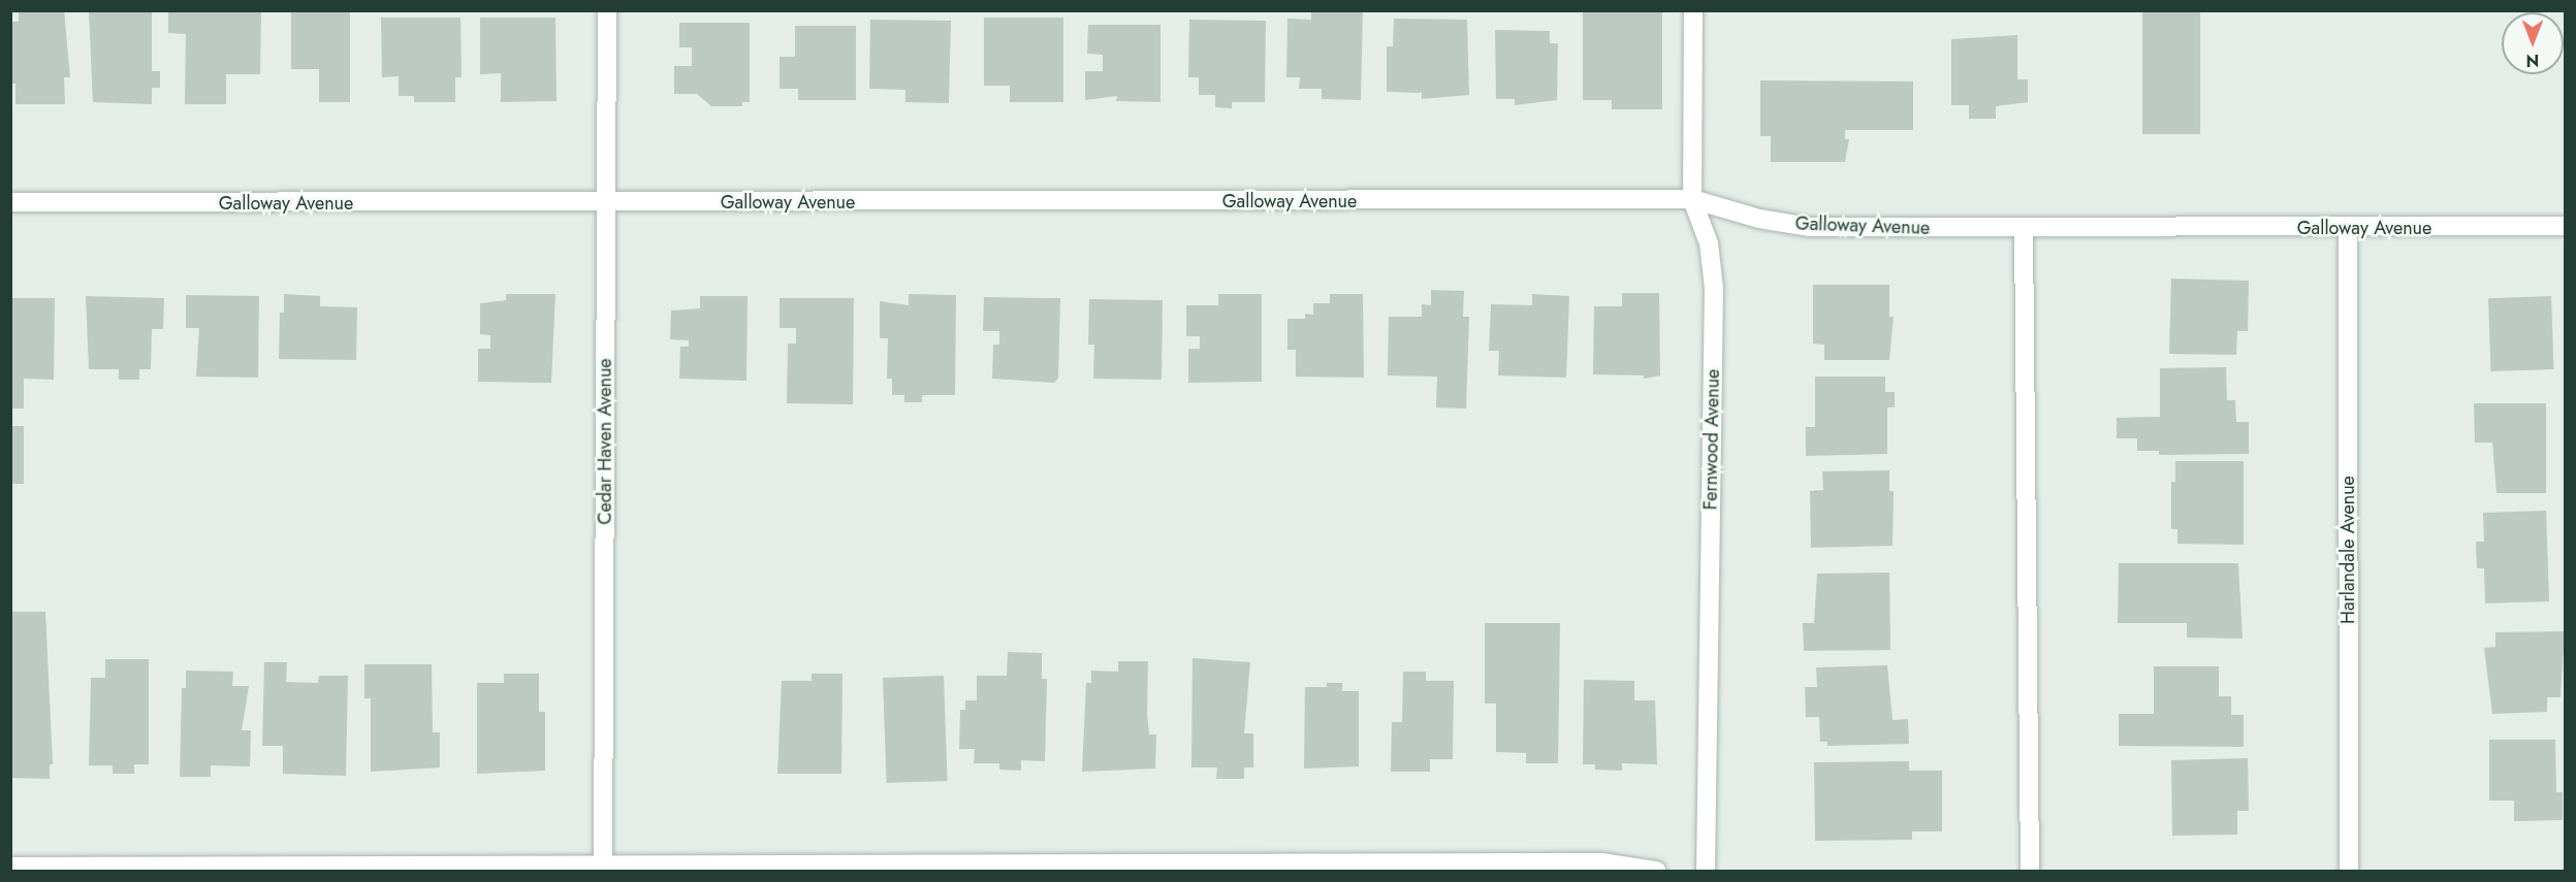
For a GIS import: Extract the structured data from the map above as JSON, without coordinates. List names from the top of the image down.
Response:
{
  "streets": {
    "street": [
      "Galloway Avenue",
      "Fernwood Avenue",
      "Cedar Haven Avenue",
      "Harlandale Avenue"
    ]
  },
  "crossings": [
    ["Galloway Avenue", "Fernwood Avenue"],
    ["Galloway Avenue", "Cedar Haven Avenue"],
    ["Galloway Avenue", "Harlandale Avenue"]
  ],
  "north": "bottom"
}
